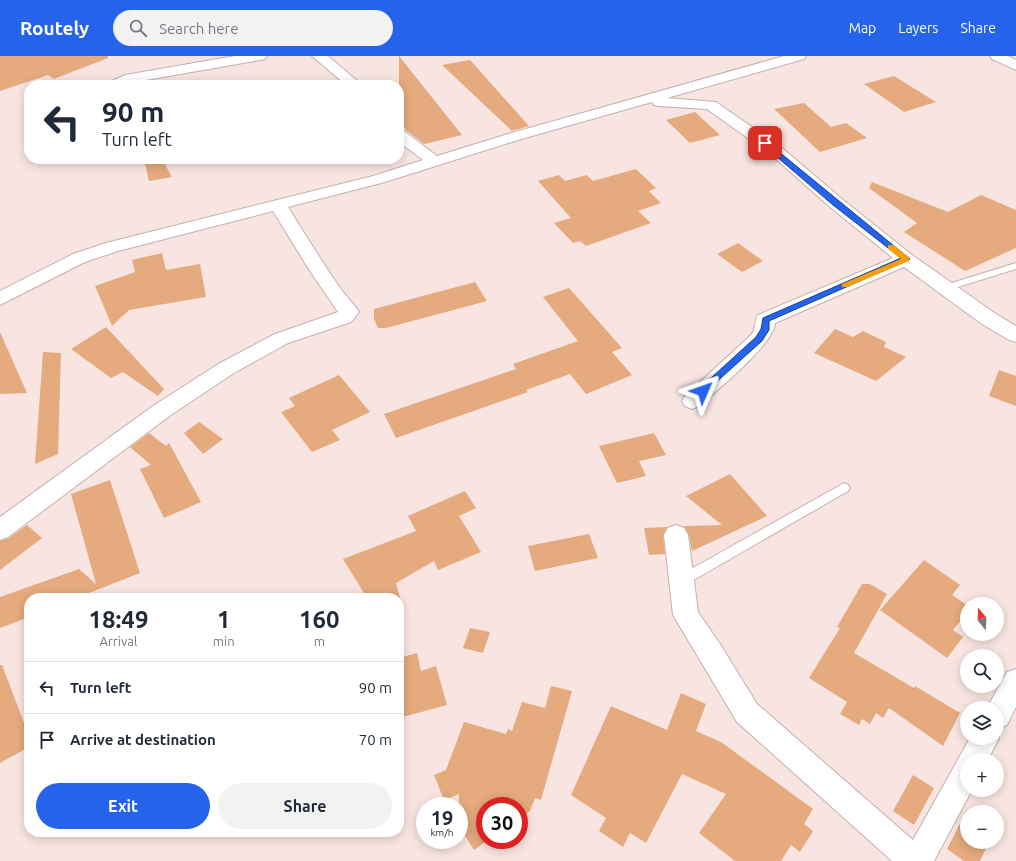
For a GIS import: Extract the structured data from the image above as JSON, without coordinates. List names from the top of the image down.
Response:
{
  "north": "top",
  "page": {
    "header": "Routely",
    "search": "Search here",
    "nav": ["Map", "Layers", "Share"],
    "turn": ["90 m", "Turn left"],
    "eta": [
      "18:49",
      "Arrival",
      "1",
      "min",
      "160",
      "m"
    ],
    "map_buttons": ["+", "−"],
    "list": [
      {
        "name": "Turn left",
        "value": "90 m"
      },
      {
        "name": "Arrive at destination",
        "value": "70 m"
      }
    ],
    "buttons": ["Exit", "Share"],
    "speed": "19 km/h",
    "limit": "30"
  }
}
